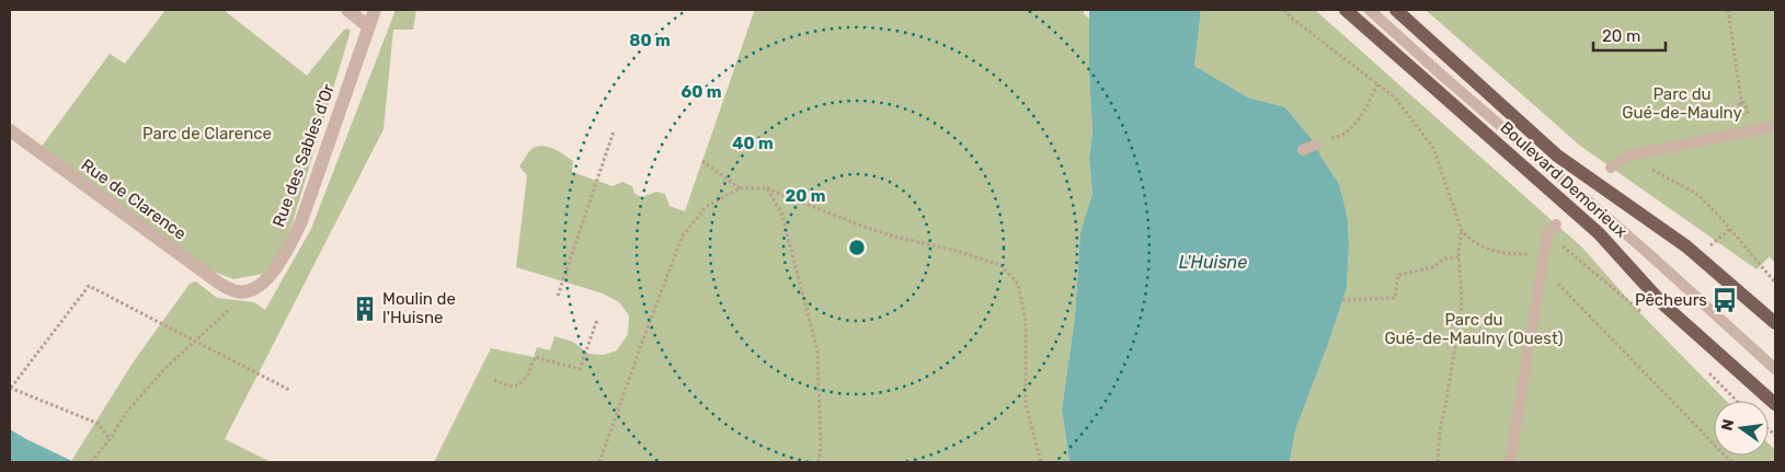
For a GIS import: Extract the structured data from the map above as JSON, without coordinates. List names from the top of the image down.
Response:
{
  "streets": {
    "main road": ["Boulevard Demorieux"],
    "street": ["Rue des Sables d'Or", "Rue de Clarence"]
  },
  "crossings": [
    ["Rue des Sables d'Or", "Rue de Clarence"]
  ],
  "water": ["L'Huisne"],
  "parks": ["Parc du Gué-de-Maulny", "Parc de Clarence", "Parc du Gué-de-Maulny (Ouest)"],
  "places": {
    "bus stop": ["Pêcheurs"],
    "building": ["Moulin de l'Huisne"]
  },
  "scale_bar": "20 m",
  "north": "left",
  "rings": [
    "80 m",
    "60 m",
    "40 m",
    "20 m"
  ]
}
